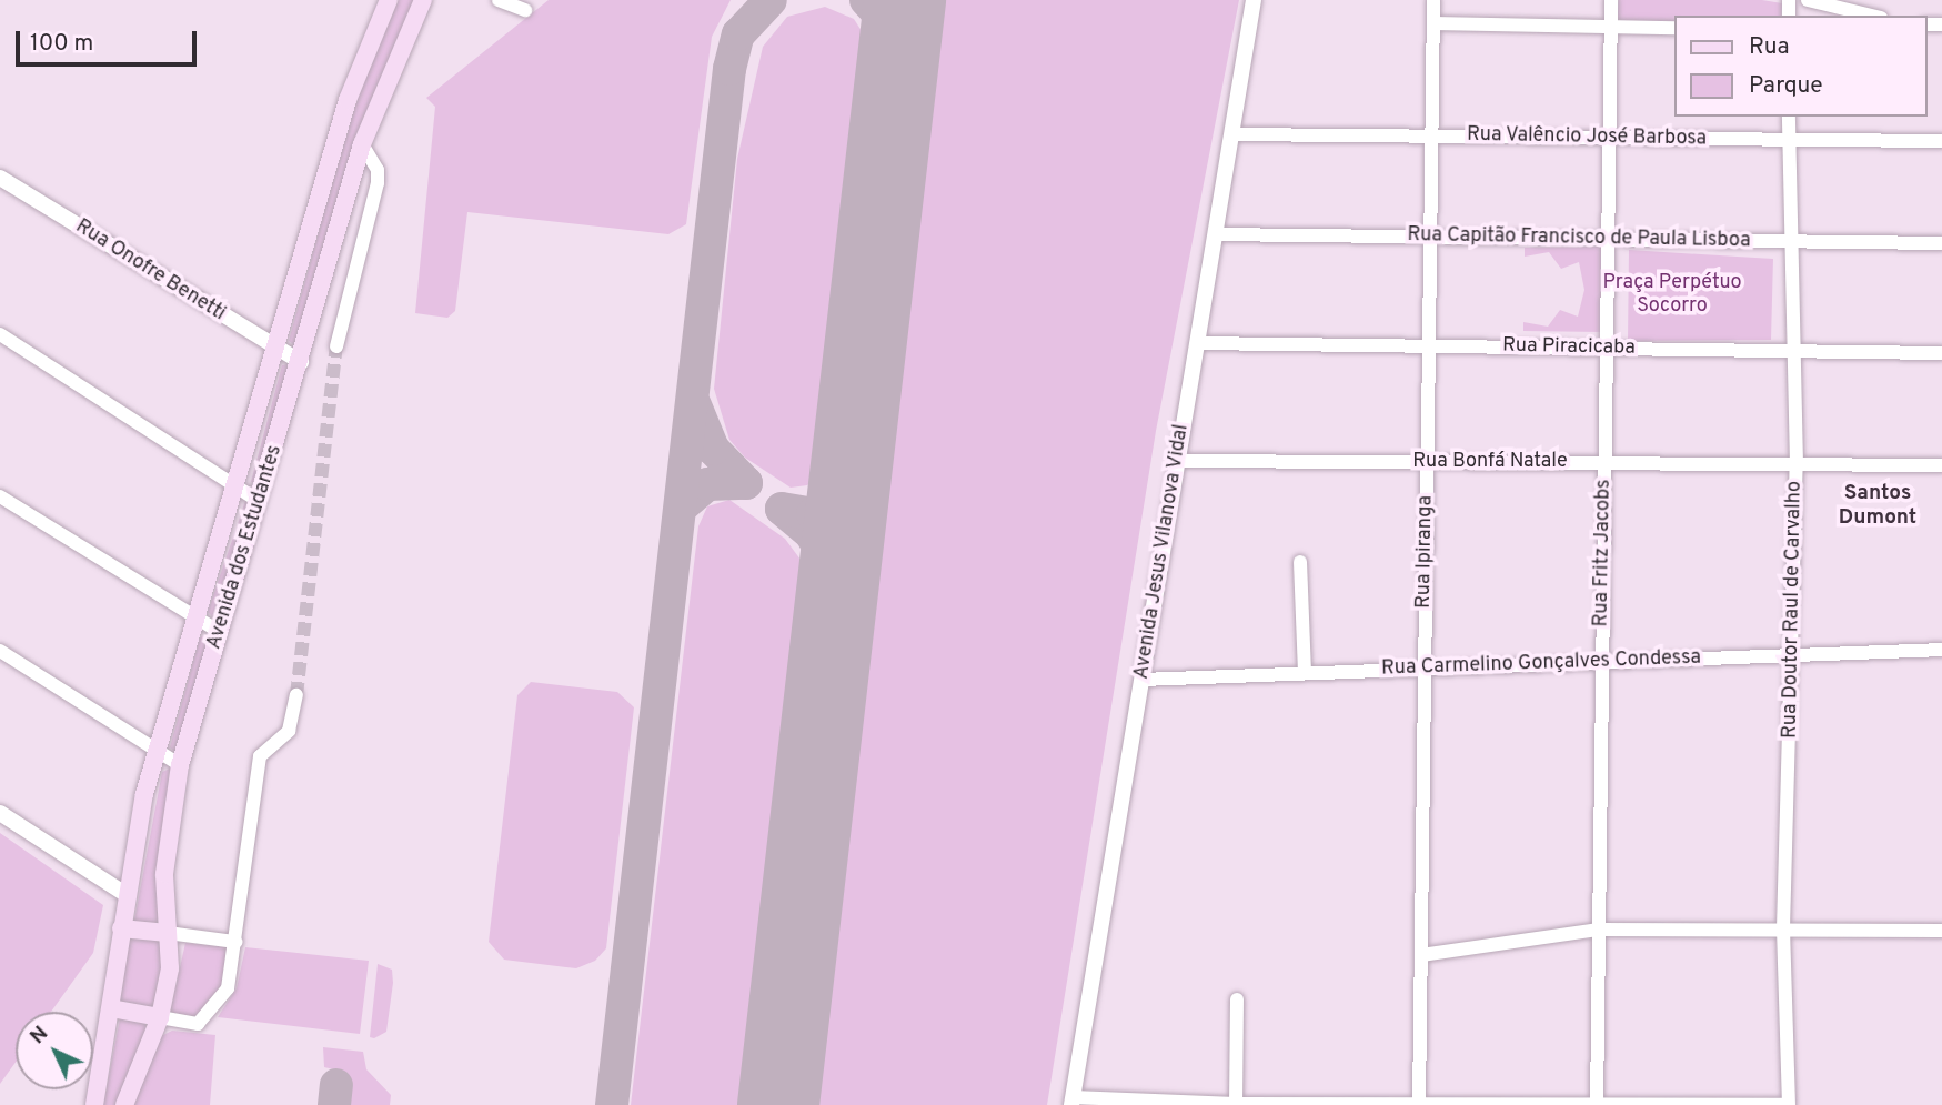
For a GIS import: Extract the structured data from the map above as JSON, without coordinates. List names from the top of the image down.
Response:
{
  "streets": {
    "main road": ["Avenida dos Estudantes"],
    "street": [
      "Rua Valêncio José Barbosa",
      "Rua Capitão Francisco de Paula Lisboa",
      "Rua Onofre Benetti",
      "Rua Piracicaba",
      "Rua Bonfá Natale",
      "Avenida Jesus Vilanova Vidal",
      "Rua Ipiranga",
      "Rua Fritz Jacobs",
      "Rua Doutor Raul de Carvalho",
      "Rua Carmelino Gonçalves Condessa"
    ]
  },
  "crossings": [
    ["Rua Valêncio José Barbosa", "Avenida Jesus Vilanova Vidal"],
    ["Rua Valêncio José Barbosa", "Rua Ipiranga"],
    ["Rua Valêncio José Barbosa", "Rua Fritz Jacobs"],
    ["Rua Valêncio José Barbosa", "Rua Doutor Raul de Carvalho"],
    ["Rua Capitão Francisco de Paula Lisboa", "Avenida Jesus Vilanova Vidal"],
    ["Rua Capitão Francisco de Paula Lisboa", "Rua Ipiranga"],
    ["Rua Capitão Francisco de Paula Lisboa", "Rua Fritz Jacobs"],
    ["Rua Capitão Francisco de Paula Lisboa", "Rua Doutor Raul de Carvalho"],
    ["Rua Onofre Benetti", "Avenida dos Estudantes"],
    ["Rua Piracicaba", "Avenida Jesus Vilanova Vidal"],
    ["Rua Piracicaba", "Rua Ipiranga"],
    ["Rua Piracicaba", "Rua Fritz Jacobs"],
    ["Rua Piracicaba", "Rua Doutor Raul de Carvalho"],
    ["Rua Bonfá Natale", "Avenida Jesus Vilanova Vidal"],
    ["Rua Bonfá Natale", "Rua Ipiranga"],
    ["Rua Bonfá Natale", "Rua Fritz Jacobs"],
    ["Rua Bonfá Natale", "Rua Doutor Raul de Carvalho"],
    ["Avenida Jesus Vilanova Vidal", "Rua Carmelino Gonçalves Condessa"],
    ["Rua Ipiranga", "Rua Carmelino Gonçalves Condessa"],
    ["Rua Fritz Jacobs", "Rua Carmelino Gonçalves Condessa"],
    ["Rua Doutor Raul de Carvalho", "Rua Carmelino Gonçalves Condessa"]
  ],
  "districts": ["Santos Dumont"],
  "parks": ["Praça Perpétuo Socorro"],
  "legend": ["Rua", "Parque"],
  "scale_bar": "100 m",
  "north": "top left"
}
